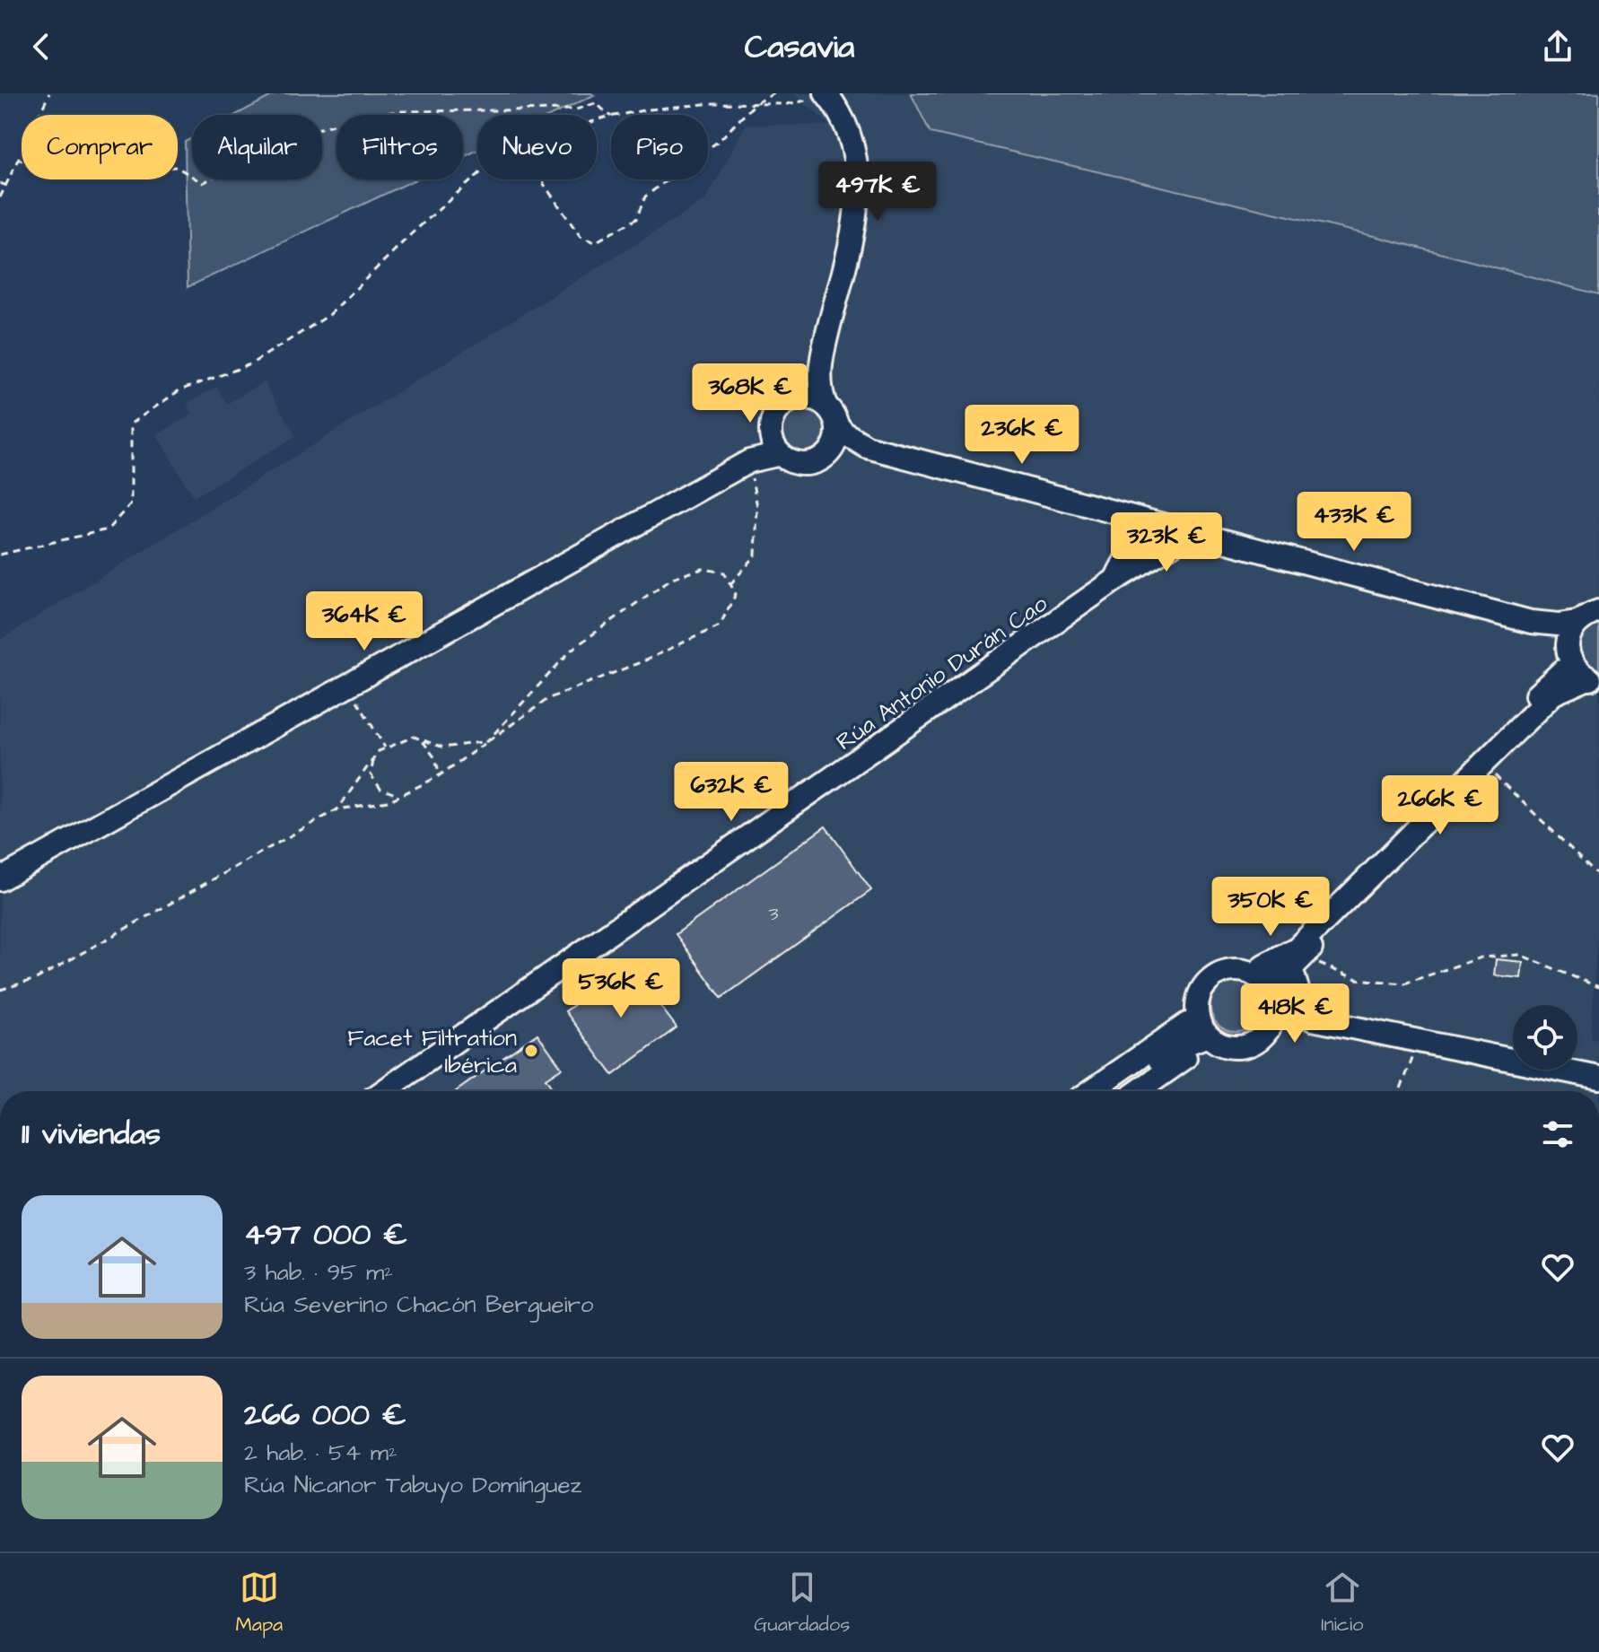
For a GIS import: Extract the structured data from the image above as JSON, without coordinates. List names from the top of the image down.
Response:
{
  "streets": {
    "street": ["Rúa Antonio Durán Cao"]
  },
  "places": ["Facet Filtration Ibérica"],
  "house_numbers": ["3"],
  "page": {
    "header": "Casavia",
    "chip": [
      "Comprar",
      "Alquilar",
      "Filtros",
      "Nuevo",
      "Piso"
    ],
    "price": [
      "497K €",
      "368K €",
      "236K €",
      "433K €",
      "323K €",
      "364K €",
      "632K €",
      "266K €",
      "350K €",
      "536K €",
      "418K €"
    ],
    "heading": "11 viviendas",
    "list": [
      {
        "name": "497 000 €",
        "note": "3 hab. · 95 m² · Rúa Severino Chacón Bergueiro"
      },
      {
        "name": "266 000 €",
        "note": "2 hab. · 54 m² · Rúa Nicanor Tabuyo Domínguez"
      }
    ],
    "tabs": ["Mapa", "Guardados", "Inicio"]
  }
}
